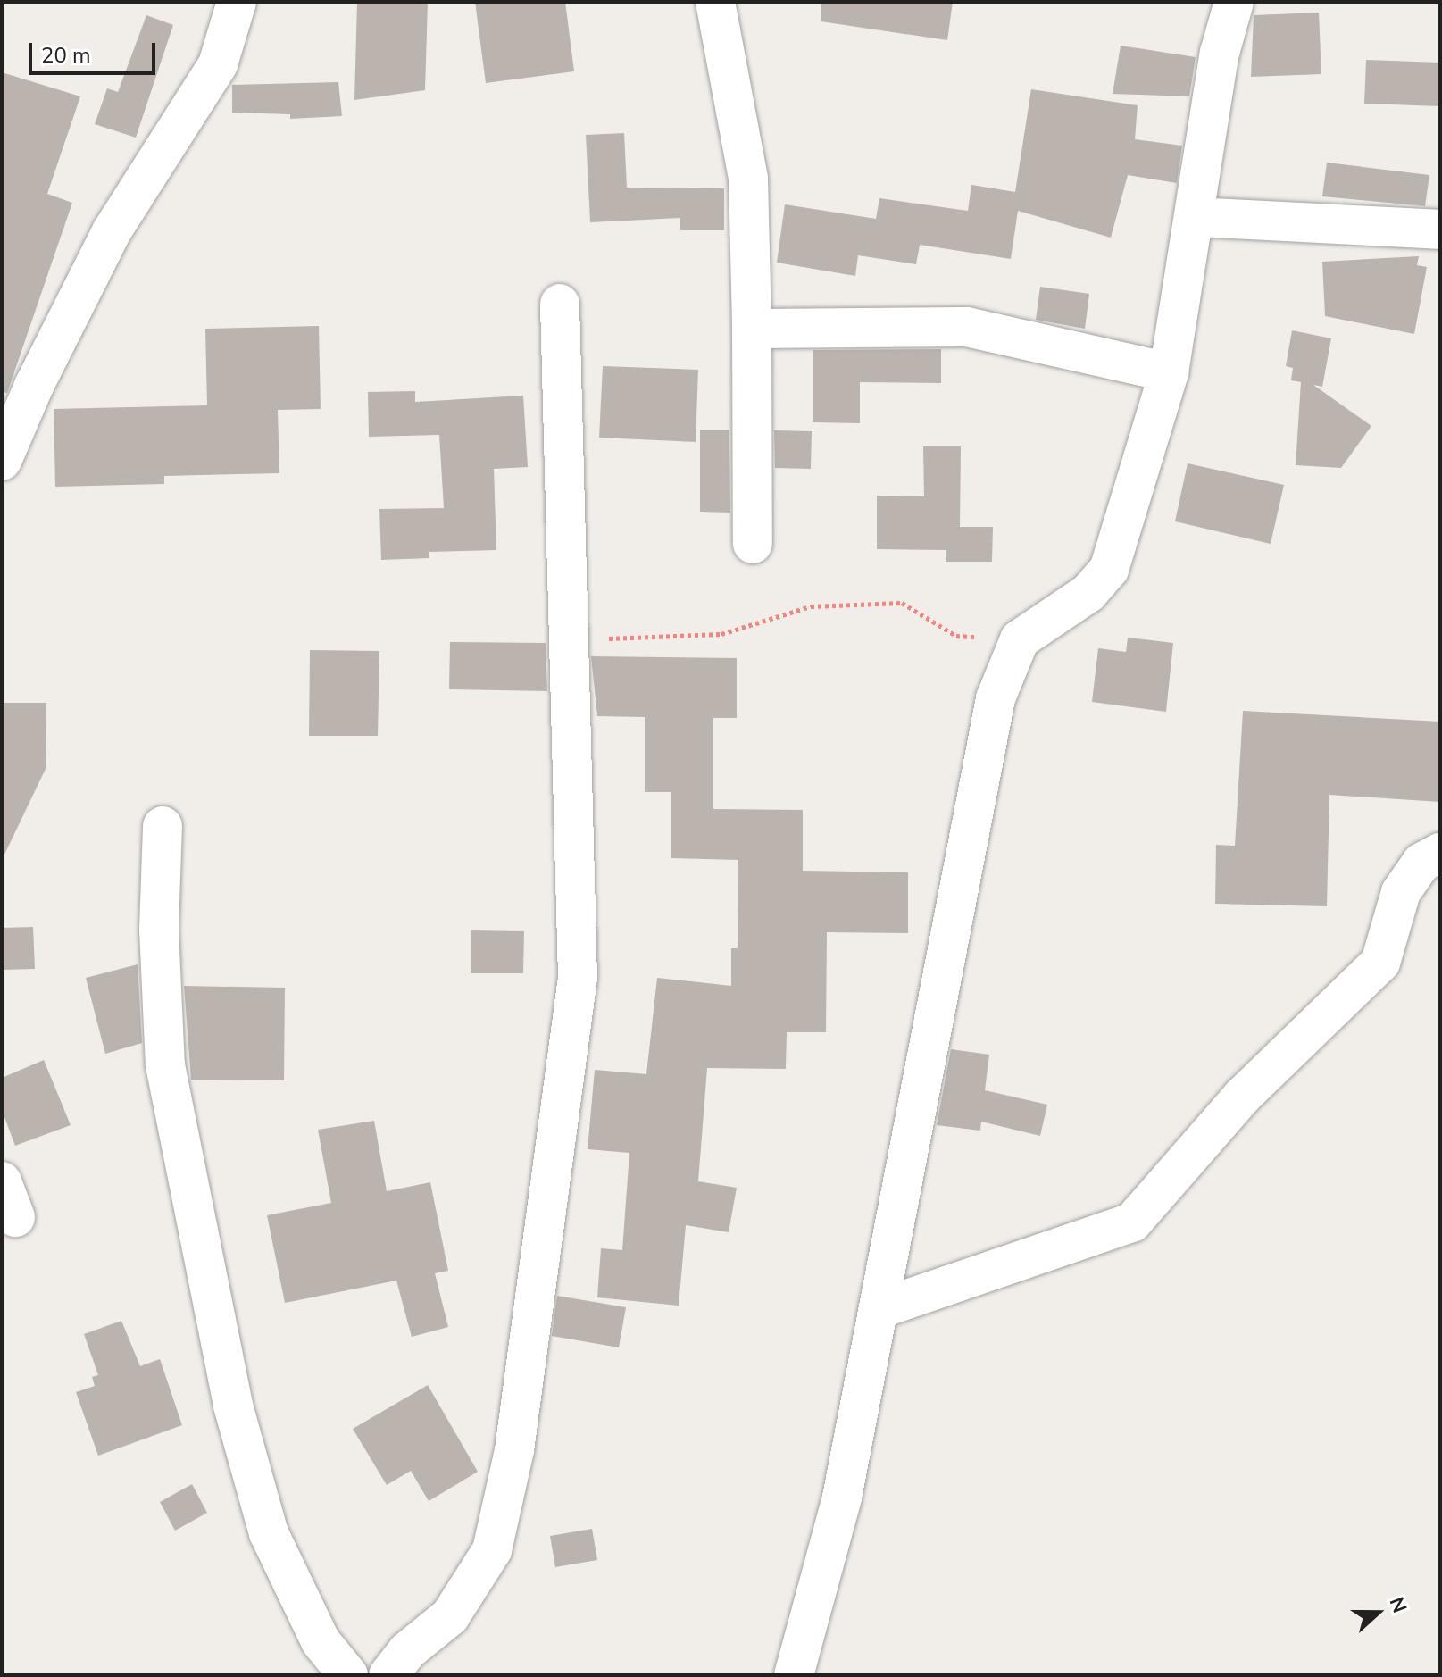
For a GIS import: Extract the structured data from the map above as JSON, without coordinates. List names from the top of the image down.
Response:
{
  "scale_bar": "20 m",
  "north": "right"
}
